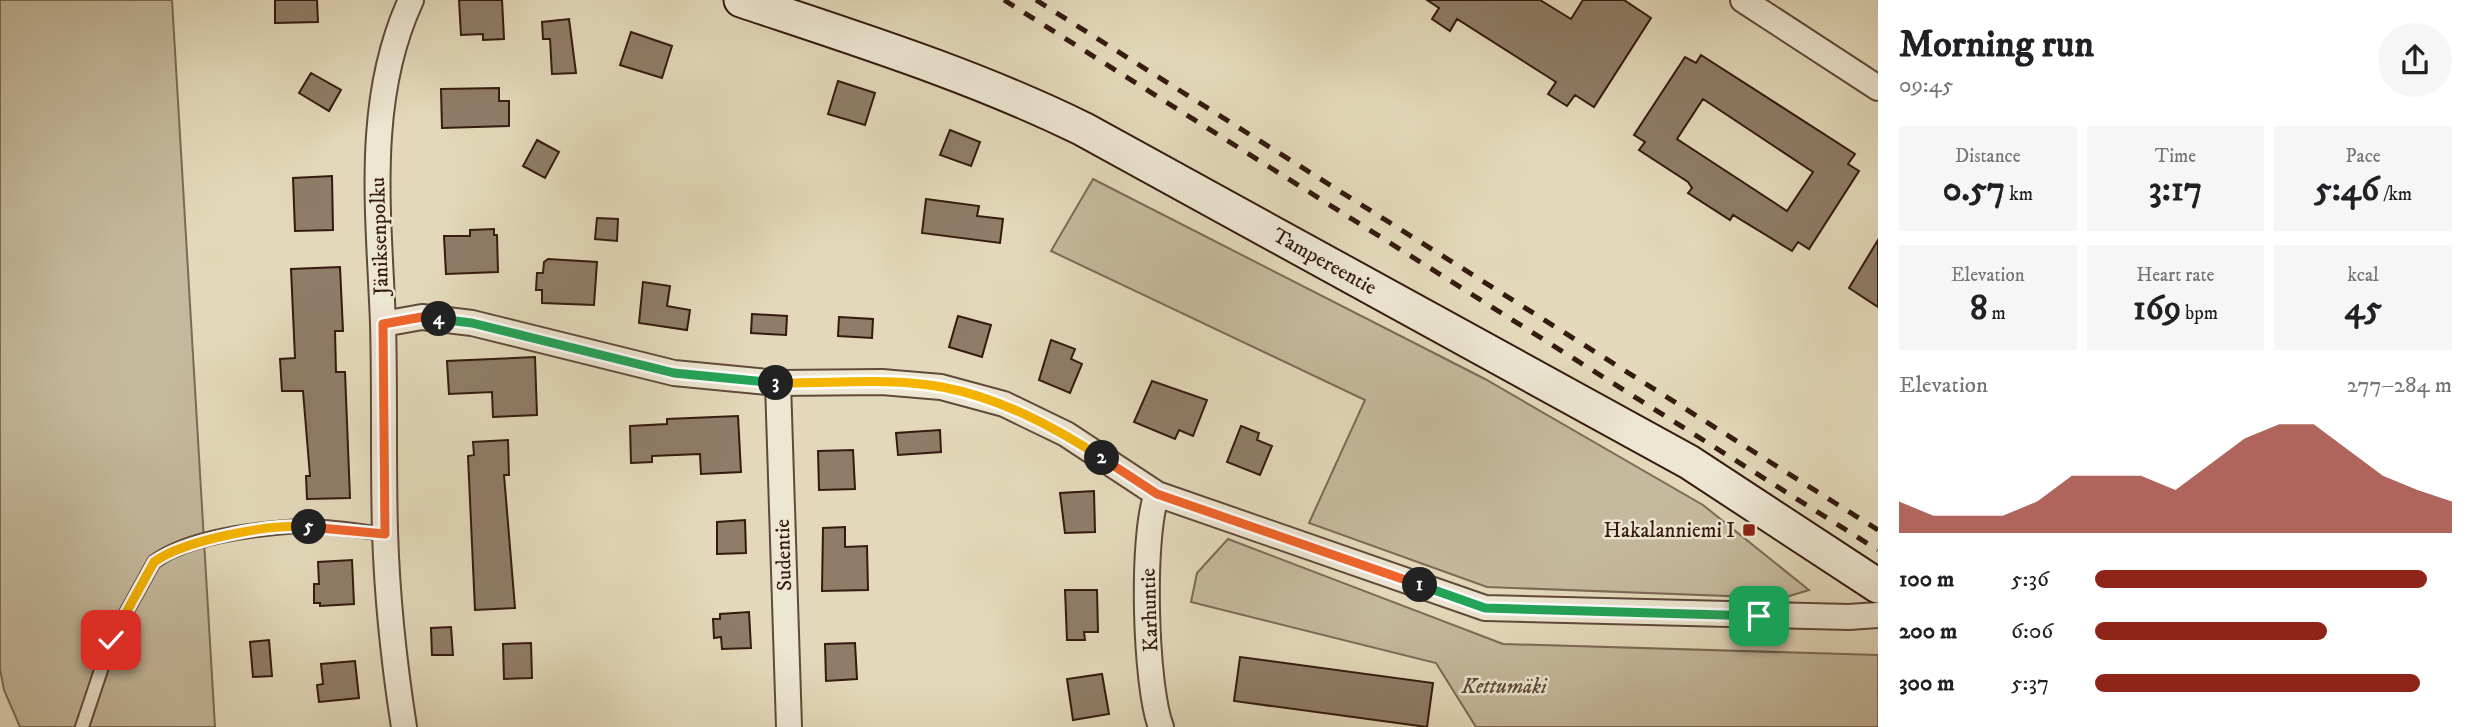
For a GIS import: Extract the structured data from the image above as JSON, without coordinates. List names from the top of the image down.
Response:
{
  "streets": {
    "main road": ["Tampereentie"],
    "street": ["Jäniksenpolku", "Sudentie", "Karhuntie"]
  },
  "parks": ["Kettumäki"],
  "places": {
    "transit": ["Hakalanniemi I"]
  },
  "page": {
    "heading": ["Morning run", "09:45"],
    "stats": [
      ["Distance", "0.57 km"],
      ["Time", "3:17"],
      ["Pace", "5:46 /km"],
      ["Elevation", "8 m"],
      ["Heart rate", "169 bpm"],
      ["kcal", "45"]
    ],
    "pins": [
      "4",
      "3",
      "2",
      "5",
      "1"
    ],
    "chart": ["Elevation", "277–284 m"],
    "list": [
      {
        "name": "100 m",
        "note": "5:36"
      },
      {
        "name": "200 m",
        "note": "6:06"
      },
      {
        "name": "300 m",
        "note": "5:37"
      }
    ]
  }
}
